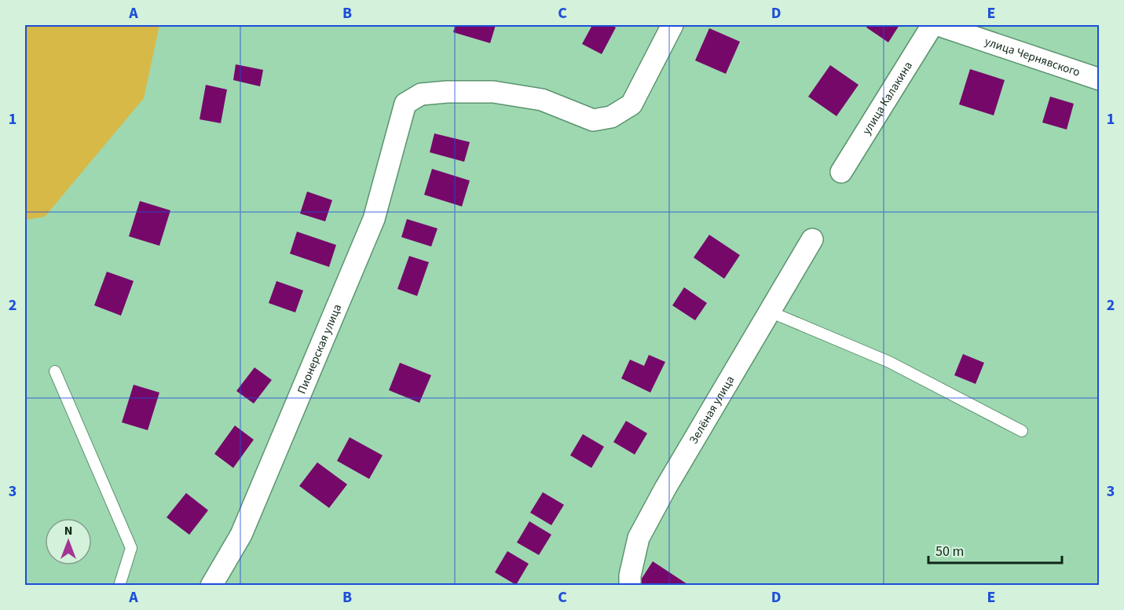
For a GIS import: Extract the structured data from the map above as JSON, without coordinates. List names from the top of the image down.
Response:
{
  "streets": {
    "street": [
      "улица Чернявского",
      "улица Калакина",
      "Пионерская улица",
      "Зелёная улица"
    ]
  },
  "scale_bar": "50 m",
  "north": "top",
  "grid": {
    "columns": [
      "A",
      "B",
      "C",
      "D",
      "E"
    ],
    "rows": ["1", "2", "3"]
  }
}
